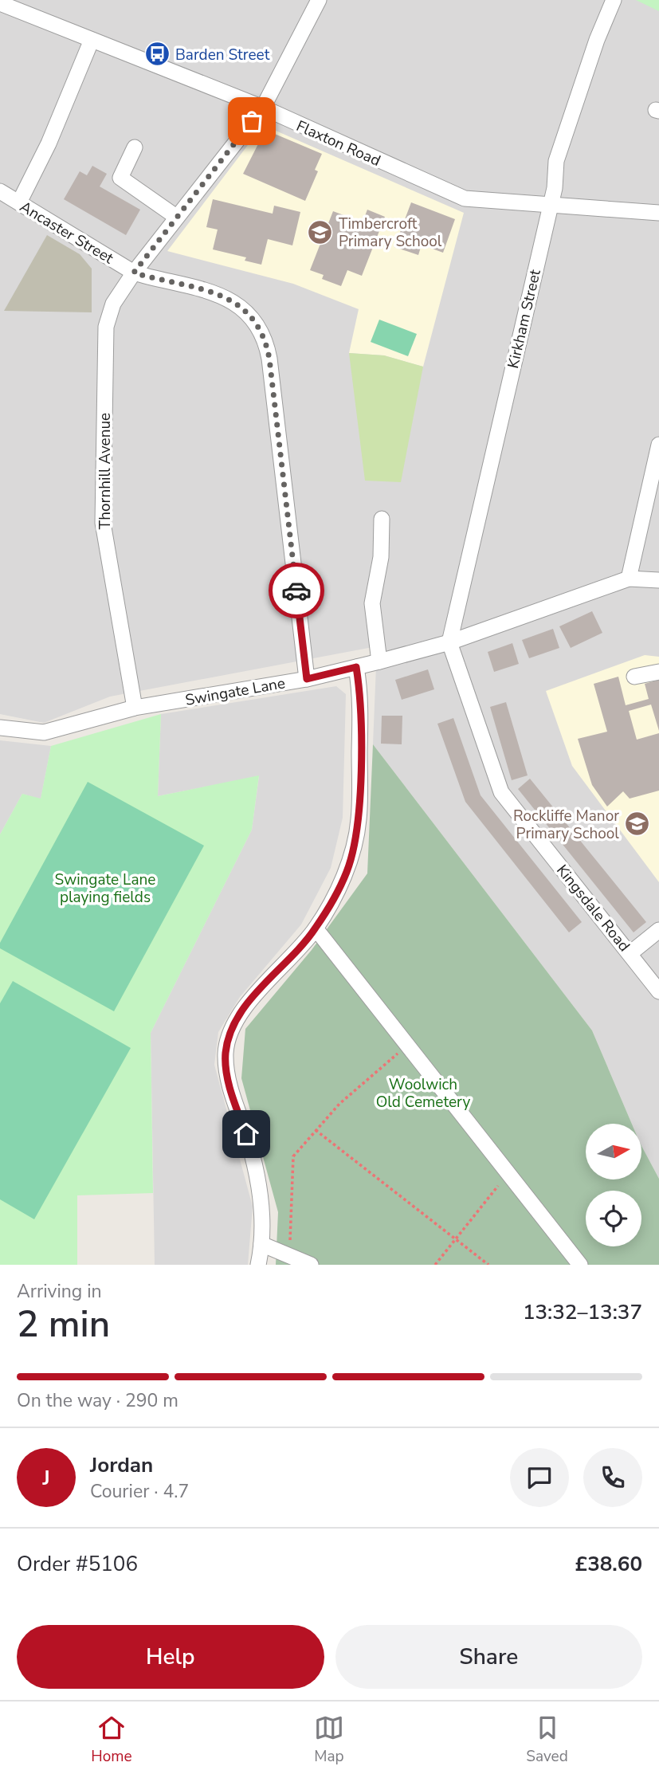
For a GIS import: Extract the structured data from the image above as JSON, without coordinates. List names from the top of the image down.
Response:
{
  "streets": {
    "street": [
      "Flaxton Road",
      "Ancaster Street",
      "Kirkham Street",
      "Thornhill Avenue",
      "Swingate Lane",
      "Kingsdale Road"
    ]
  },
  "crossings": [
    ["Flaxton Road", "Kirkham Street"],
    ["Flaxton Road", "Thornhill Avenue"],
    ["Ancaster Street", "Thornhill Avenue"],
    ["Ancaster Street", "Swingate Lane"],
    ["Kirkham Street", "Swingate Lane"],
    ["Kirkham Street", "Kingsdale Road"],
    ["Thornhill Avenue", "Swingate Lane"],
    ["Swingate Lane", "Kingsdale Road"]
  ],
  "parks": ["Swingate Lane playing fields", "Woolwich Old Cemetery"],
  "places": {
    "bus stop": ["Barden Street"],
    "school or university": ["Timbercroft Primary School", "Rockliffe Manor Primary School"]
  },
  "north": "right",
  "page": {
    "heading": ["2 min", "Arriving in", "13:32–13:37"],
    "panel": [
      "Jordan",
      "Courier · 4.7",
      "Order #5106",
      "£38.60"
    ],
    "bar": "On the way · 290 m",
    "round": "J",
    "buttons": ["Help", "Share"],
    "tabs": ["Home", "Map", "Saved"]
  }
}
